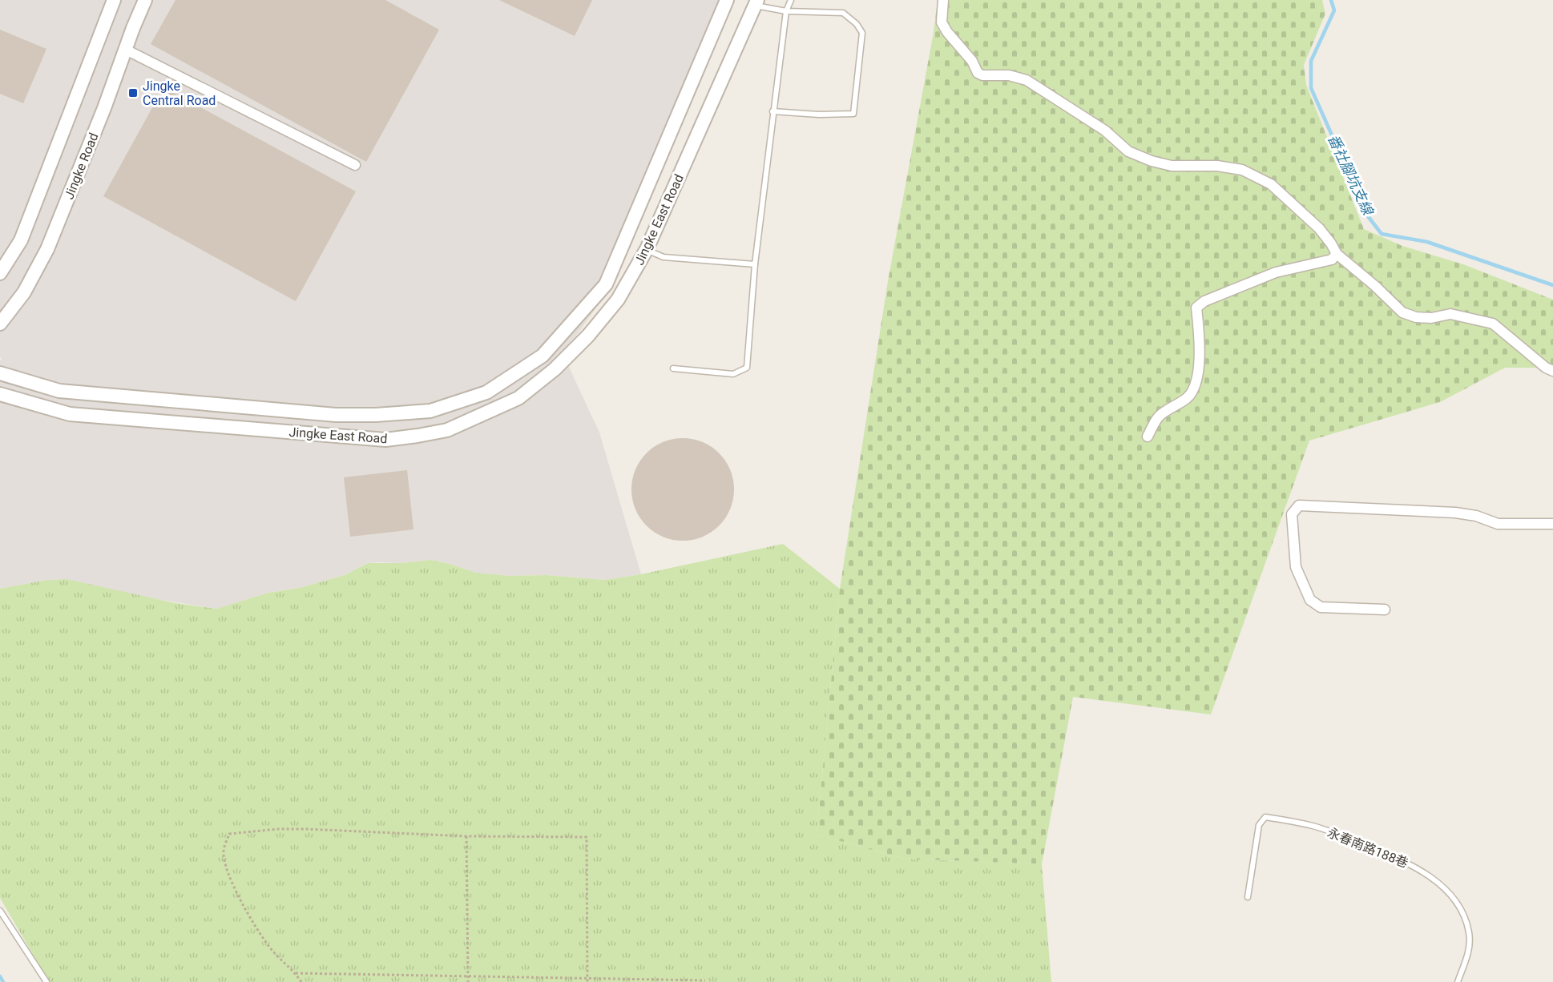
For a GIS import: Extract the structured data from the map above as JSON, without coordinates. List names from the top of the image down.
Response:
{
  "streets": {
    "street": ["Jingke Road", "Jingke East Road"],
    "lane": ["永春南路188巷"]
  },
  "water": ["番社腳坑支線"],
  "places": {
    "transit": ["Jingke Central Road"]
  }
}
